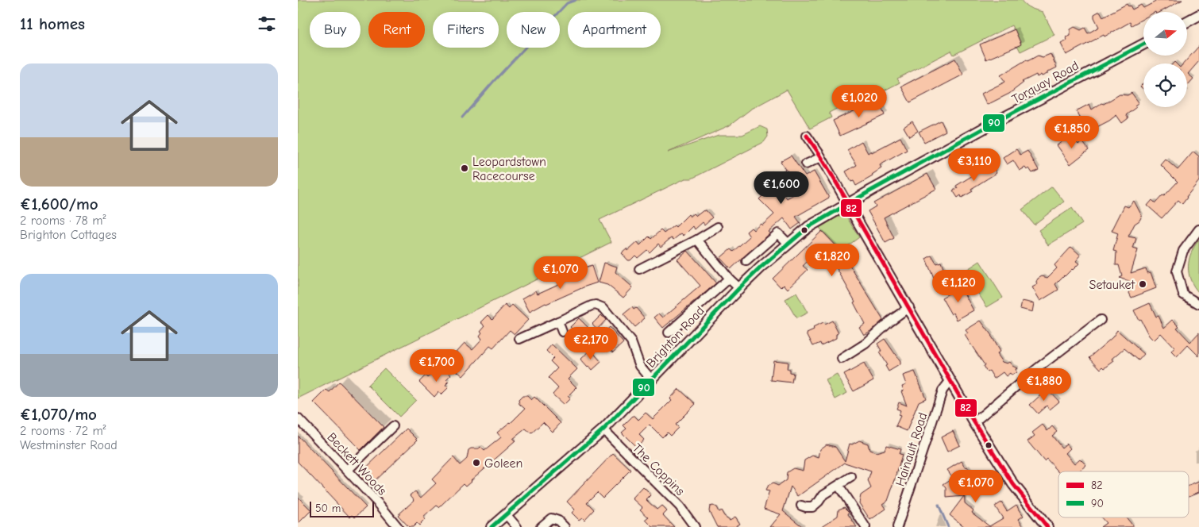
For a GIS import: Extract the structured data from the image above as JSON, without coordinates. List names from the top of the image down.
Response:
{
  "streets": {
    "street": [
      "Torquay Road",
      "Brighton Road",
      "Hainault Road",
      "Beckett Woods",
      "The Coppins"
    ]
  },
  "crossings": [
    ["Torquay Road", "Brighton Road"],
    ["Brighton Road", "The Coppins"]
  ],
  "places": ["Leopardstown Racecourse", "Setauket", "Goleen"],
  "lines": ["transit line 90", "transit line 82"],
  "legend": ["82", "90"],
  "scale_bar": "50 m",
  "north": "right",
  "page": {
    "heading": "11 homes",
    "chip": [
      "Buy",
      "Rent",
      "Filters",
      "New",
      "Apartment"
    ],
    "list": [
      {
        "name": "€1,600/mo",
        "note": "2 rooms · 78 m² · Brighton Cottages"
      },
      {
        "name": "€1,070/mo",
        "note": "2 rooms · 72 m² · Westminster Road"
      }
    ],
    "price": [
      "€1,020",
      "€1,850",
      "€3,110",
      "€1,600",
      "€1,820",
      "€1,070",
      "€1,120",
      "€2,170",
      "€1,700",
      "€1,880",
      "€1,070"
    ],
    "scale": "50 m"
  }
}
